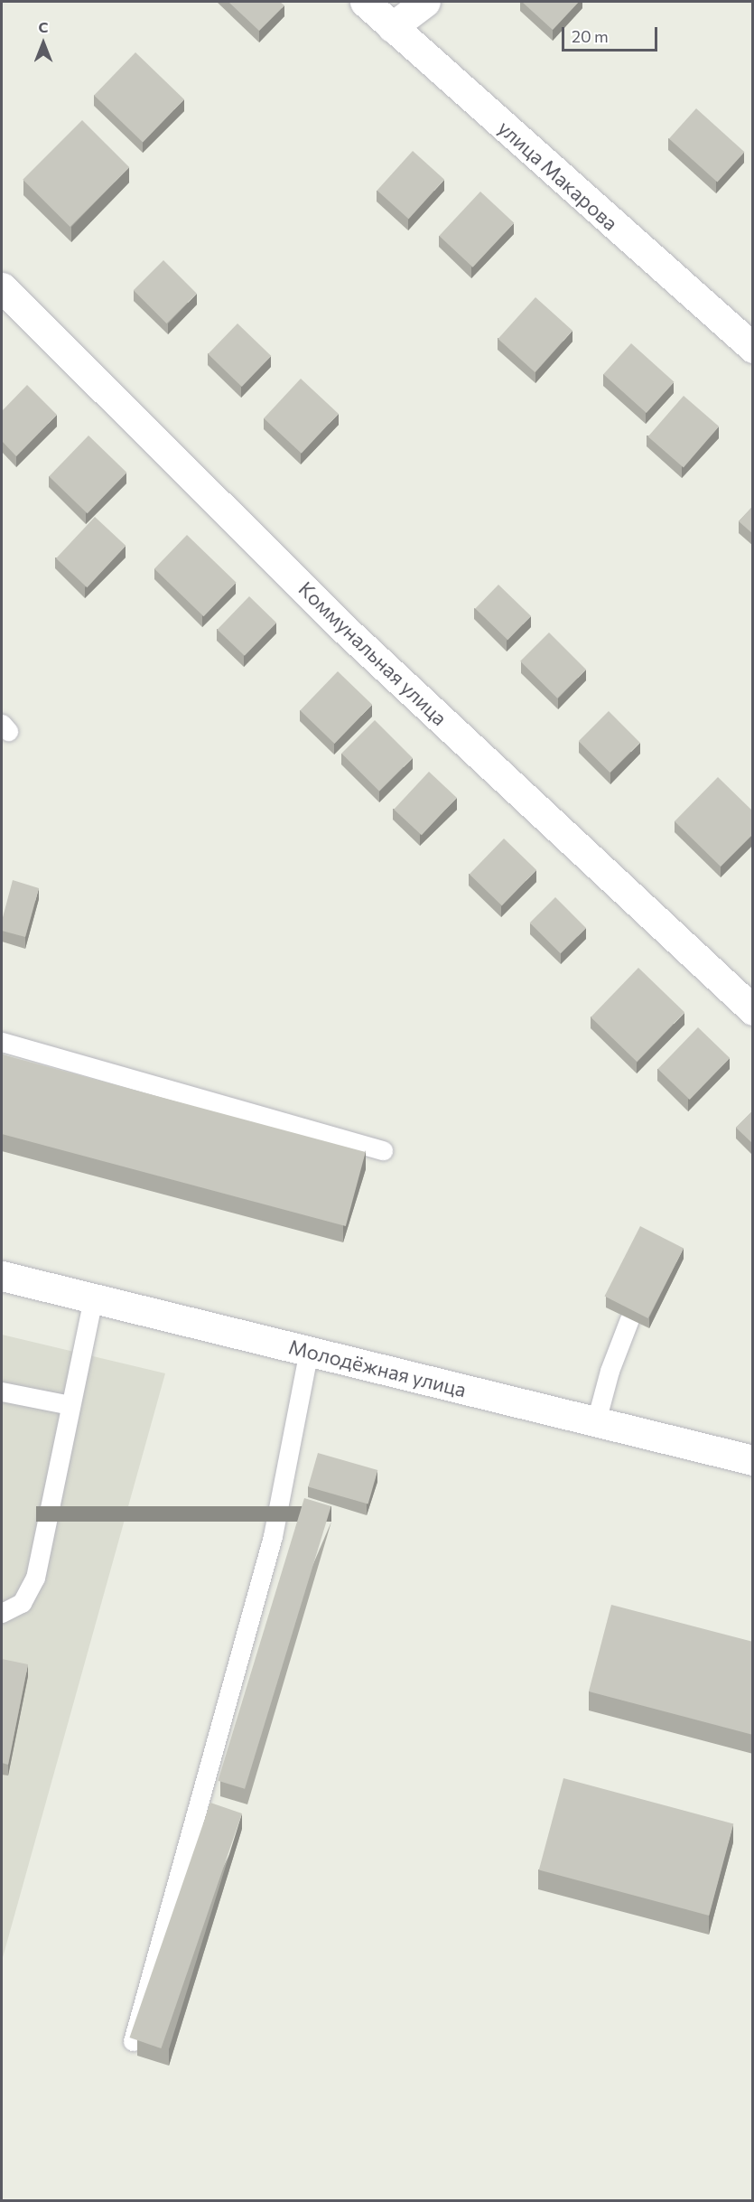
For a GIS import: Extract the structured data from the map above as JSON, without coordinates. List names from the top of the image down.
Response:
{
  "streets": {
    "street": ["улица Макарова", "Коммунальная улица", "Молодёжная улица"]
  },
  "scale_bar": "20 m",
  "north": "top"
}
